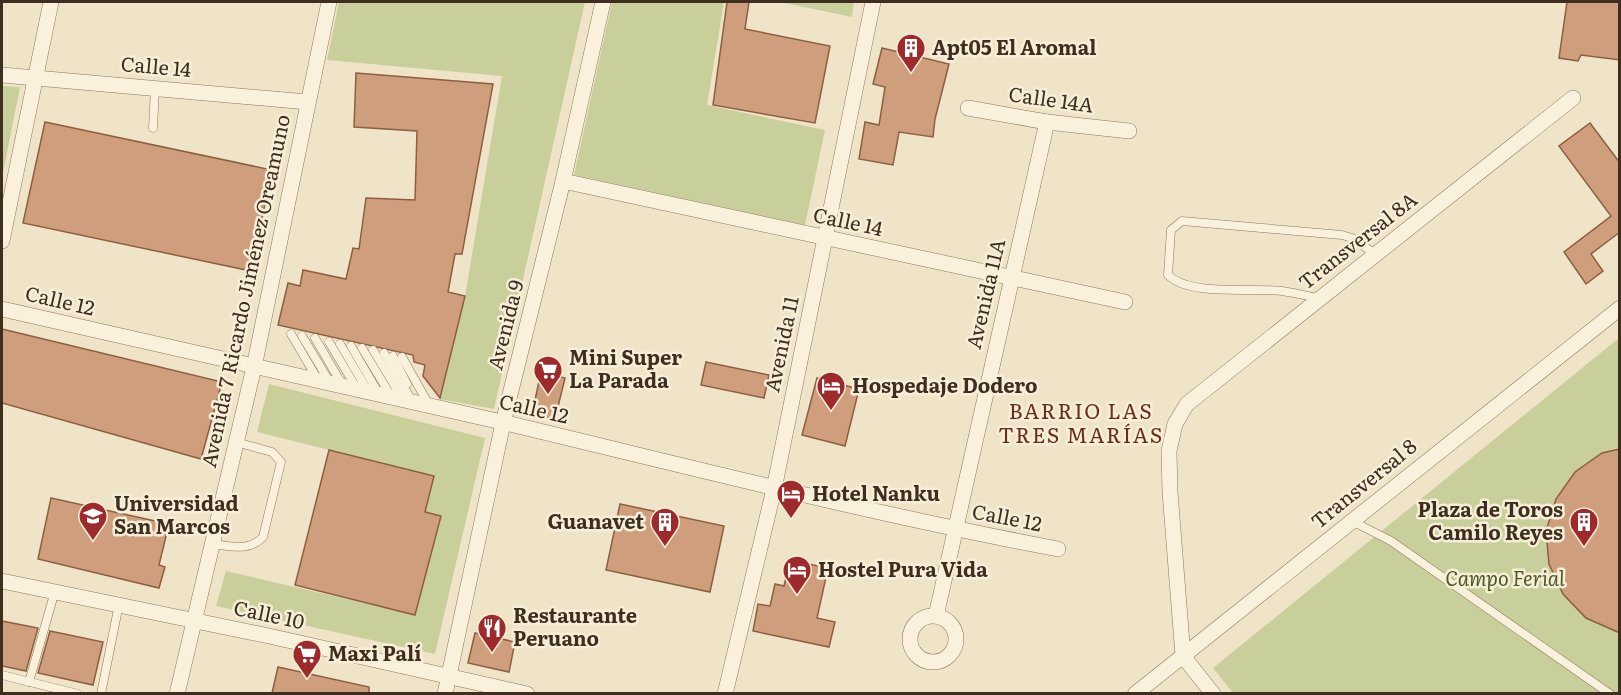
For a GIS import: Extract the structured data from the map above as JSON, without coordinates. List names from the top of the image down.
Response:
{
  "streets": {
    "street": [
      "Calle 14",
      "Calle 14A",
      "Transversal 8A",
      "Avenida 7 Ricardo Jiménez Oreamuno",
      "Avenida 11A",
      "Calle 12",
      "Avenida 9",
      "Avenida 11",
      "Transversal 8",
      "Calle 10"
    ]
  },
  "crossings": [
    ["Calle 14", "Avenida 7 Ricardo Jiménez Oreamuno"],
    ["Calle 14", "Avenida 11A"],
    ["Calle 14", "Avenida 9"],
    ["Calle 14", "Avenida 11"],
    ["Calle 14A", "Avenida 11A"],
    ["Transversal 8A", "Transversal 8"],
    ["Avenida 7 Ricardo Jiménez Oreamuno", "Calle 12"],
    ["Avenida 7 Ricardo Jiménez Oreamuno", "Calle 10"],
    ["Avenida 11A", "Calle 12"],
    ["Calle 12", "Avenida 9"],
    ["Calle 12", "Avenida 11"],
    ["Avenida 9", "Calle 10"]
  ],
  "districts": ["BARRIO LAS TRES MARÍAS"],
  "parks": ["Campo Ferial"],
  "places": {
    "building": ["Apt05 El Aromal", "Guanavet", "Plaza de Toros Camilo Reyes"],
    "supermarket": ["Mini Super La Parada", "Maxi Palí"],
    "hotel": ["Hospedaje Dodero", "Hotel Nanku", "Hostel Pura Vida"],
    "school or university": ["Universidad San Marcos"],
    "restaurant": ["Restaurante Peruano"]
  }
}
